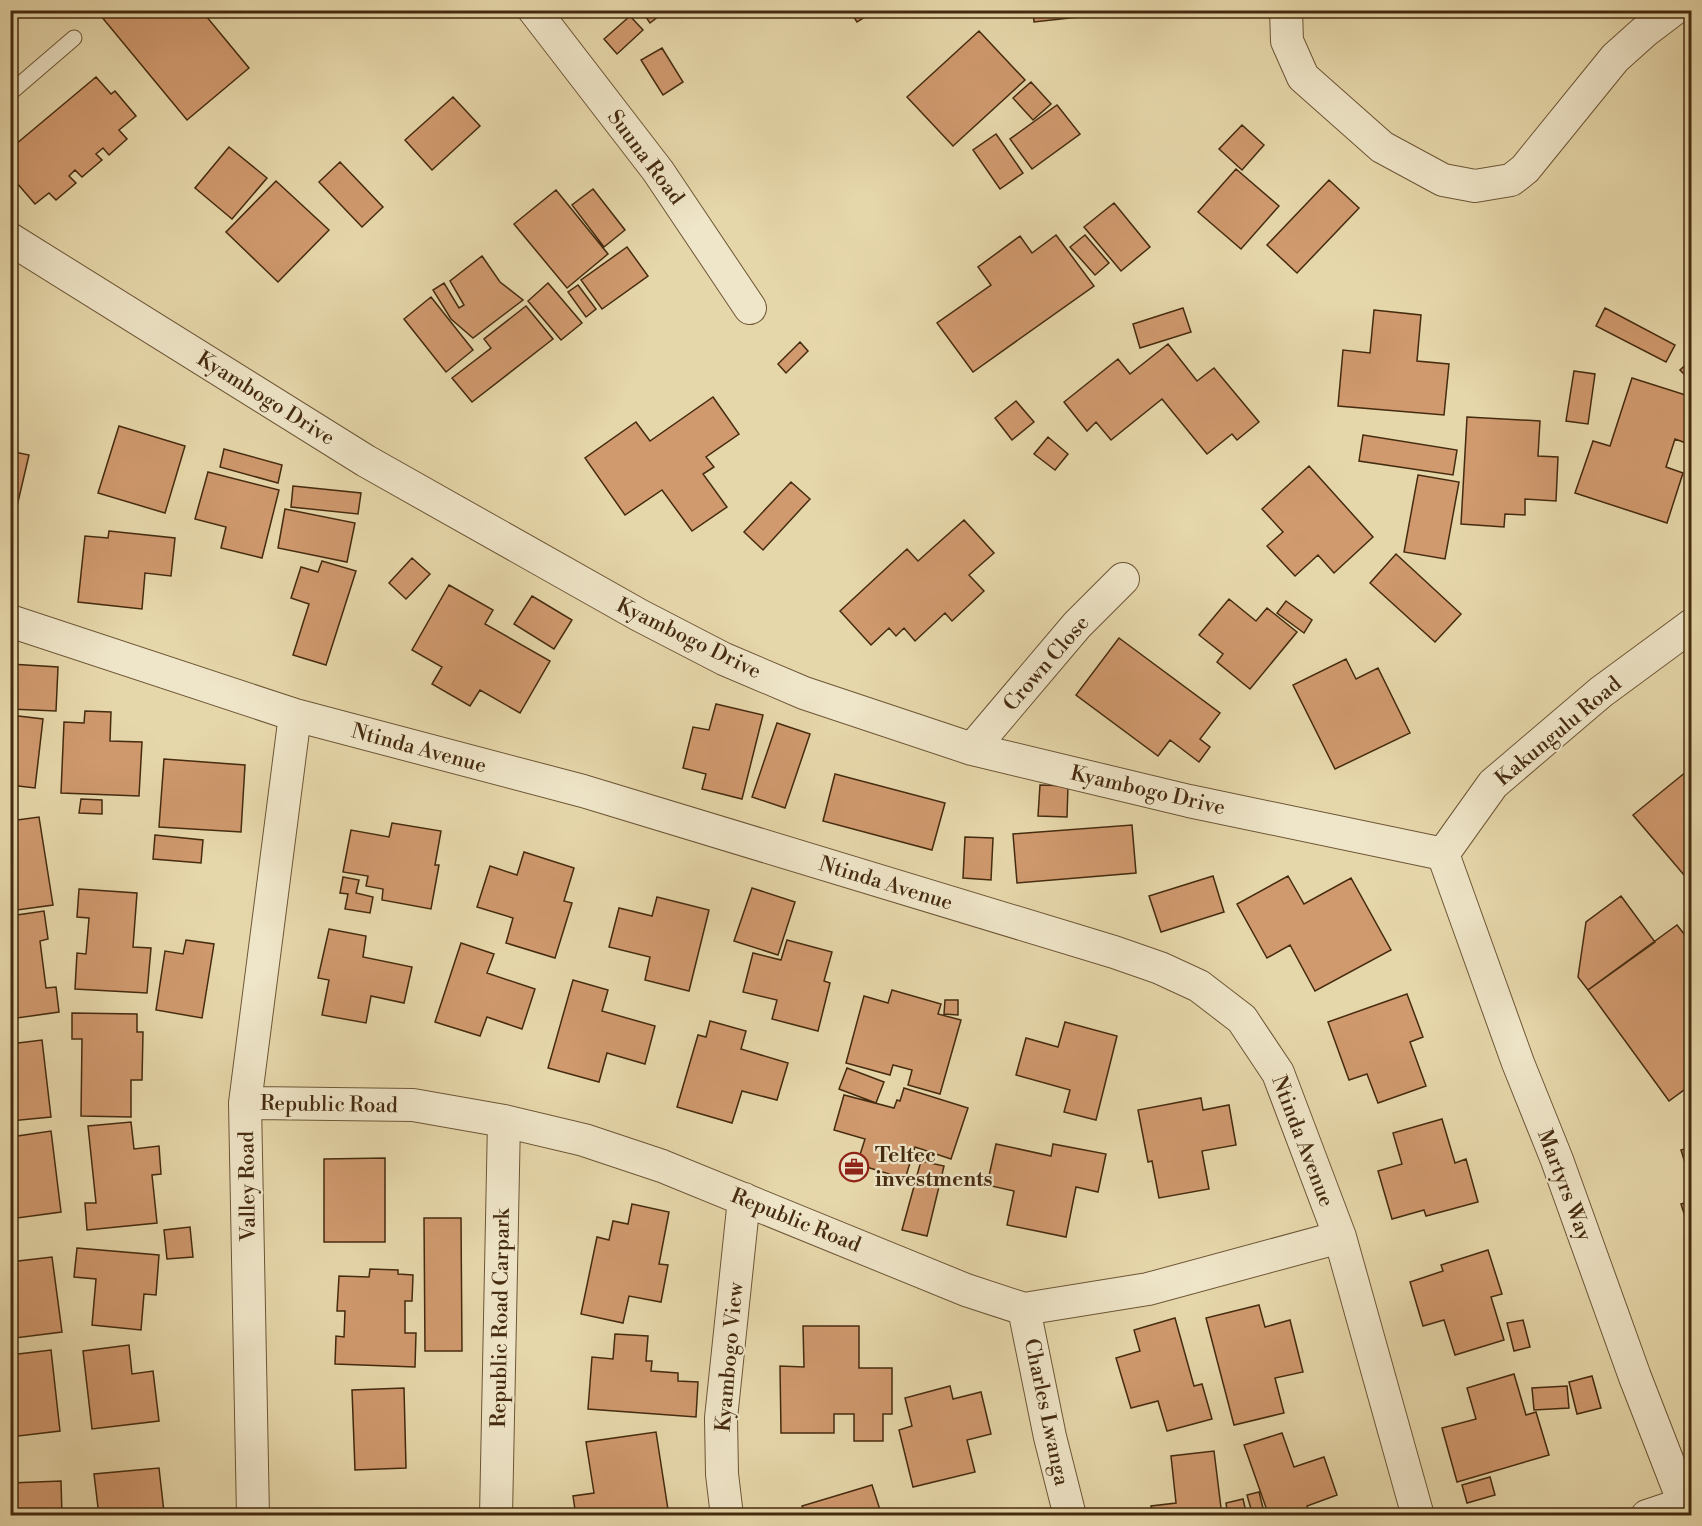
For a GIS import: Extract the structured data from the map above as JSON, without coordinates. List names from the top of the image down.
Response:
{
  "streets": {
    "street": [
      "Suuna Road",
      "Kyambogo Drive",
      "Crown Close",
      "Kakungulu Road",
      "Ntinda Avenue",
      "Republic Road",
      "Martyrs Way",
      "Valley Road",
      "Republic Road Carpark",
      "Kyambogo View",
      "Charles Lwanga"
    ]
  },
  "crossings": [
    ["Kyambogo Drive", "Crown Close"],
    ["Kyambogo Drive", "Kakungulu Road"],
    ["Kyambogo Drive", "Martyrs Way"],
    ["Kakungulu Road", "Martyrs Way"],
    ["Ntinda Avenue", "Republic Road"],
    ["Ntinda Avenue", "Valley Road"],
    ["Republic Road", "Valley Road"],
    ["Republic Road", "Republic Road Carpark"],
    ["Republic Road", "Kyambogo View"],
    ["Republic Road", "Charles Lwanga"]
  ],
  "places": {
    "office": ["Teltec investments"]
  }
}
